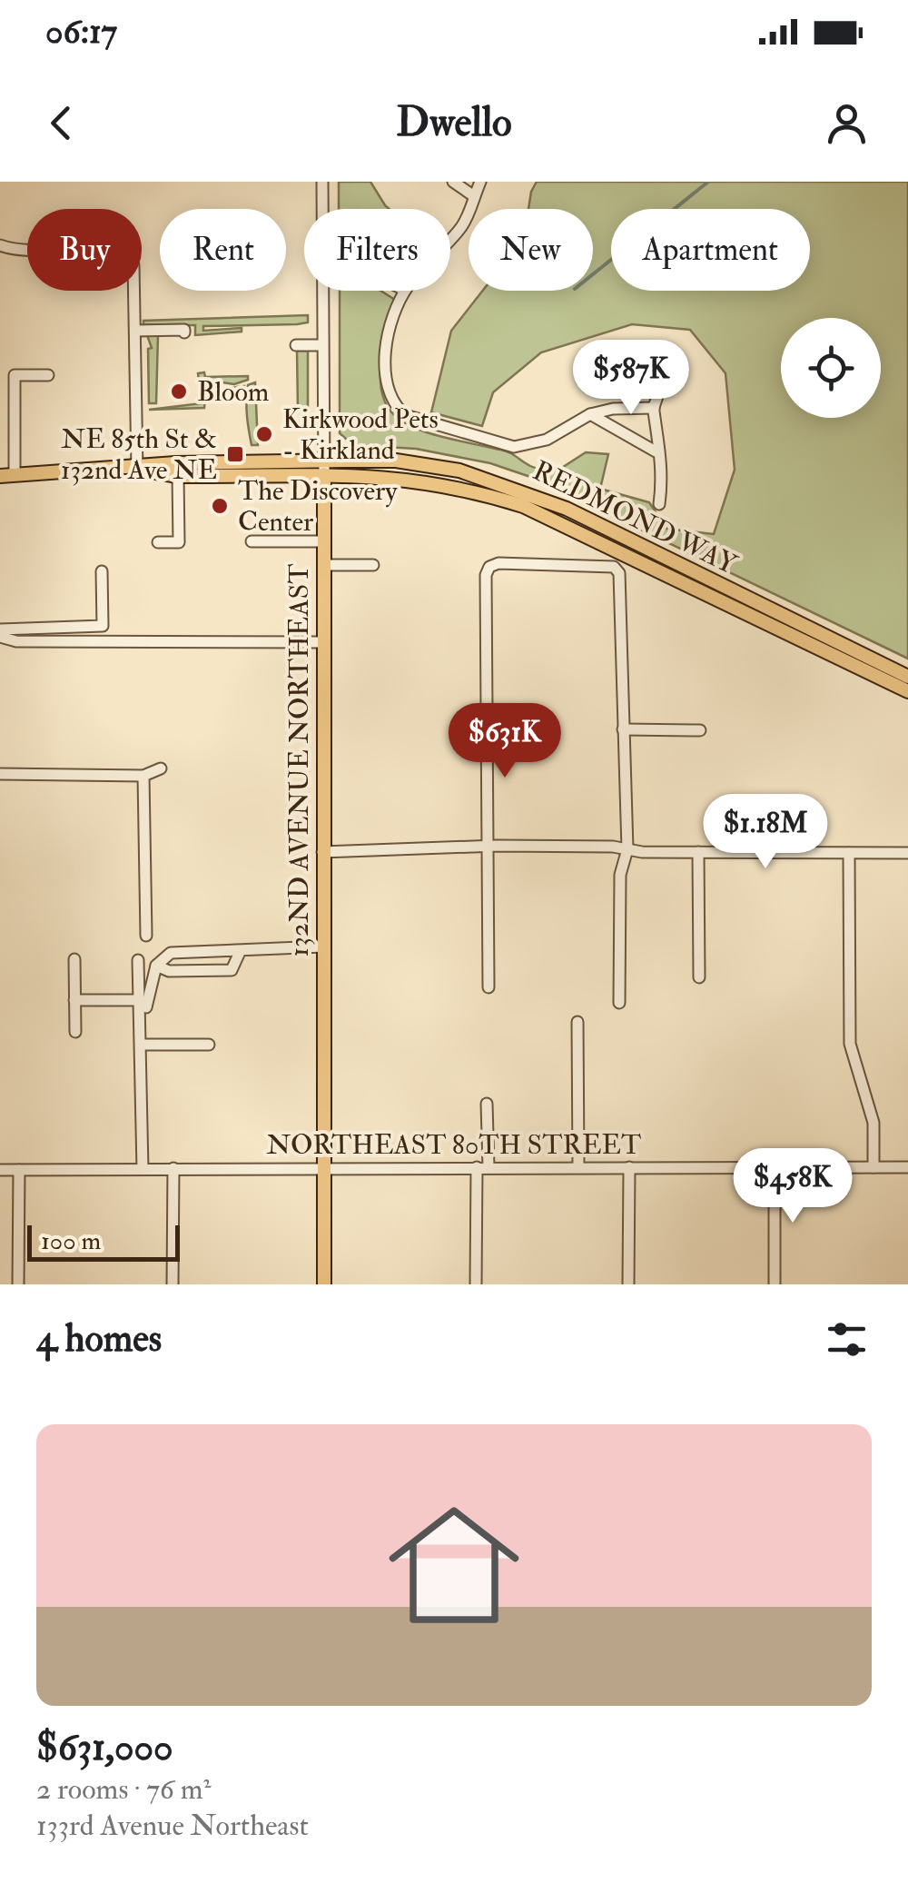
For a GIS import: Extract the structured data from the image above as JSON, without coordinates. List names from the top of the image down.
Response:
{
  "streets": {
    "main road": ["REDMOND WAY", "132ND AVENUE NORTHEAST"],
    "street": ["NORTHEAST 80TH STREET"]
  },
  "crossings": [
    ["REDMOND WAY", "132ND AVENUE NORTHEAST"],
    ["132ND AVENUE NORTHEAST", "NORTHEAST 80TH STREET"]
  ],
  "places": {
    "other": ["Bloom", "Kirkwood Pets - Kirkland", "The Discovery Center"],
    "transit": ["NE 85th St & 132nd Ave NE"]
  },
  "scale_bar": "100 m",
  "page": {
    "status": "06:17",
    "header": "Dwello",
    "chip": [
      "Buy",
      "Rent",
      "Filters",
      "New",
      "Apartment"
    ],
    "price": [
      "$587K",
      "$631K",
      "$1.18M",
      "$458K"
    ],
    "scale": "100 m",
    "heading": "4 homes",
    "list": [
      {
        "name": "$631,000",
        "note": "2 rooms · 76 m² · 133rd Avenue Northeast"
      }
    ]
  }
}
